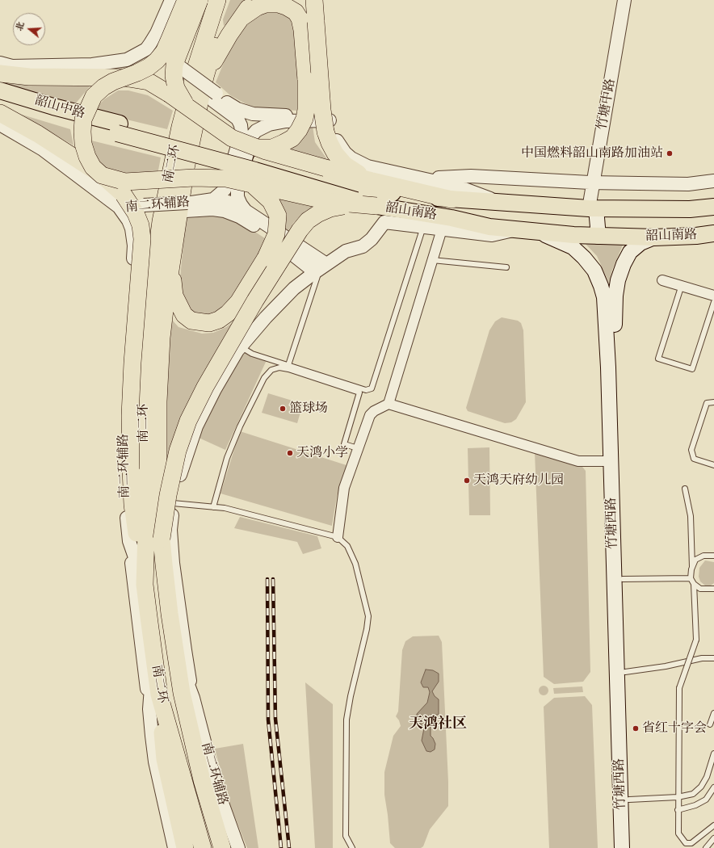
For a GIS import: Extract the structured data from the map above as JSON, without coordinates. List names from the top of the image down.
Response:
{
  "streets": {
    "highway": ["南二环"],
    "main road": ["韶山中路", "韶山南路", "竹塘西路"],
    "street": ["竹塘中路", "南二环辅路"]
  },
  "crossings": [
    ["竹塘中路", "韶山南路"],
    ["韶山中路", "韶山南路"],
    ["南二环", "南二环辅路"],
    ["南二环辅路", "韶山南路"],
    ["韶山南路", "竹塘西路"]
  ],
  "districts": ["天鸿社区"],
  "places": [
    "中国燃料韶山南路加油站",
    "篮球场",
    "天鸿小学",
    "天鸿天府幼儿园",
    "省红十字会"
  ],
  "north": "left"
}
